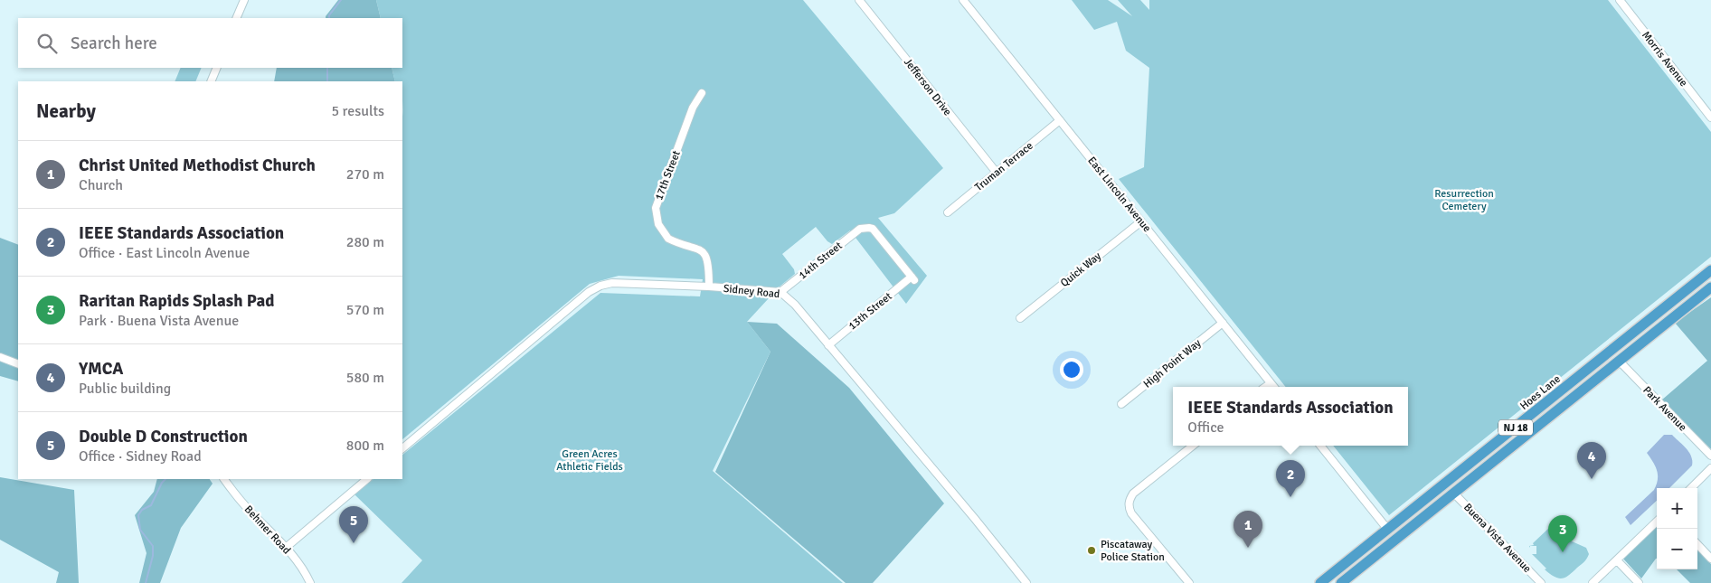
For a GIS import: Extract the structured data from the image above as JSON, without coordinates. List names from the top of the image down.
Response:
{
  "streets": {
    "highway": ["Hoes Lane", "NJ 18"],
    "street": [
      "Morris Avenue",
      "Jefferson Drive",
      "Truman Terrace",
      "17th Street",
      "East Lincoln Avenue",
      "14th Street",
      "Quick Way",
      "Sidney Road",
      "13th Street",
      "High Point Way",
      "Park Avenue",
      "Behmer Road",
      "Buena Vista Avenue"
    ]
  },
  "crossings": [
    ["Jefferson Drive", "Truman Terrace"],
    ["Truman Terrace", "East Lincoln Avenue"],
    ["17th Street", "Sidney Road"],
    ["East Lincoln Avenue", "Quick Way"],
    ["East Lincoln Avenue", "High Point Way"],
    ["14th Street", "Sidney Road"],
    ["14th Street", "13th Street"],
    ["Sidney Road", "13th Street"],
    ["Park Avenue", "NJ 18"],
    ["NJ 18", "Buena Vista Avenue"]
  ],
  "parks": ["Resurrection Cemetery", "Green Acres Athletic Fields"],
  "places": ["Piscataway Police Station"],
  "page": {
    "search": "Search here",
    "heading": ["Nearby", "5 results"],
    "list": [
      {
        "mark": "1",
        "name": "Christ United Methodist Church",
        "note": "Church",
        "value": "270 m"
      },
      {
        "mark": "2",
        "name": "IEEE Standards Association",
        "note": "Office · East Lincoln Avenue",
        "value": "280 m"
      },
      {
        "mark": "3",
        "name": "Raritan Rapids Splash Pad",
        "note": "Park · Buena Vista Avenue",
        "value": "570 m"
      },
      {
        "mark": "4",
        "name": "YMCA",
        "note": "Public building",
        "value": "580 m"
      },
      {
        "mark": "5",
        "name": "Double D Construction",
        "note": "Office · Sidney Road",
        "value": "800 m"
      }
    ],
    "popup": ["IEEE Standards Association", "Office"],
    "pins": [
      "4",
      "2",
      "5",
      "1",
      "3"
    ],
    "map_buttons": ["+", "−"]
  }
}
